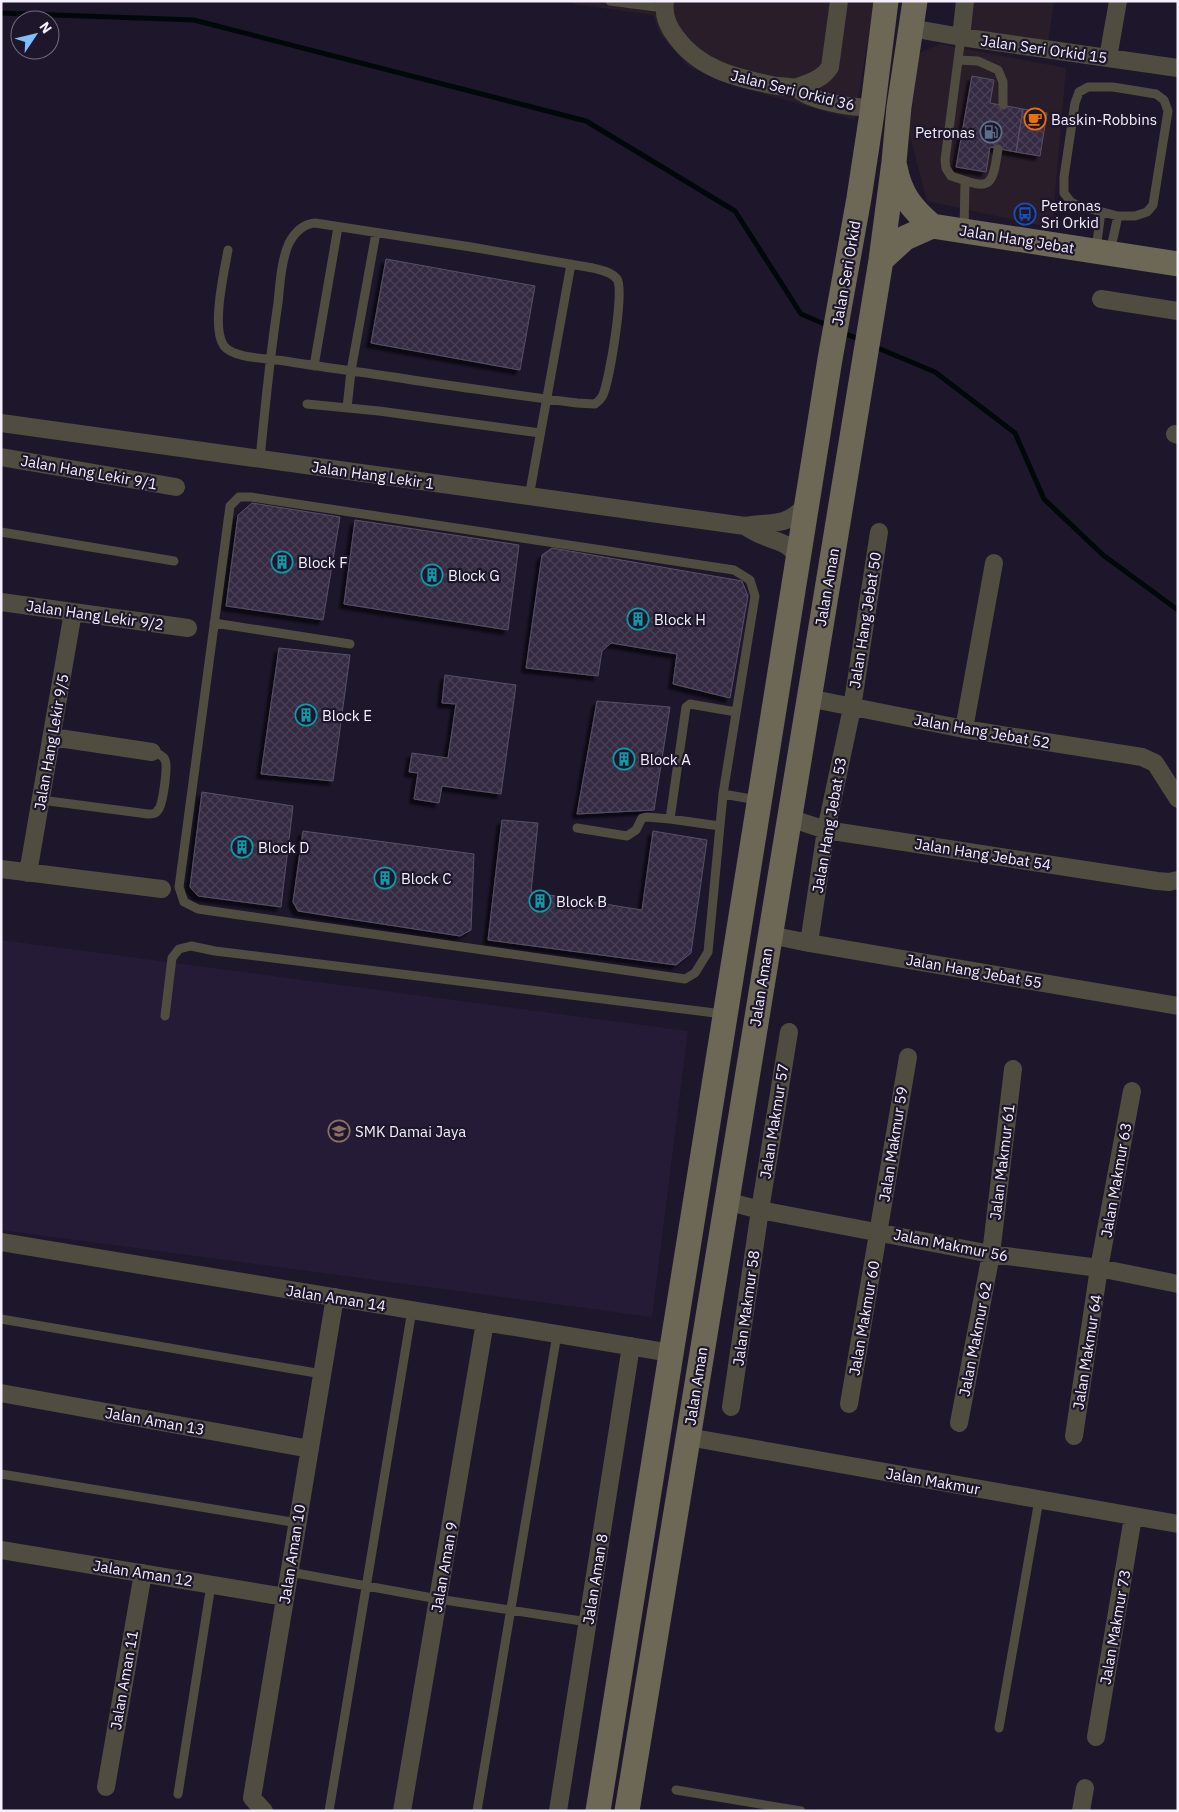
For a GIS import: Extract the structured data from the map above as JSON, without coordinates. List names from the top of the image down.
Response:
{
  "streets": {
    "main road": ["Jalan Hang Jebat", "Jalan Seri Orkid", "Jalan Aman"],
    "street": [
      "Jalan Seri Orkid 15",
      "Jalan Seri Orkid 36",
      "Jalan Hang Lekir 9/1",
      "Jalan Hang Lekir 1",
      "Jalan Hang Lekir 9/2",
      "Jalan Hang Jebat 50",
      "Jalan Hang Jebat 52",
      "Jalan Hang Lekir 9/5",
      "Jalan Hang Jebat 53",
      "Jalan Hang Jebat 54",
      "Jalan Hang Jebat 55",
      "Jalan Makmur 57",
      "Jalan Makmur 59",
      "Jalan Makmur 61",
      "Jalan Makmur 63",
      "Jalan Makmur 56",
      "Jalan Aman 14",
      "Jalan Makmur 58",
      "Jalan Makmur 60",
      "Jalan Makmur 62",
      "Jalan Makmur 64",
      "Jalan Aman 13",
      "Jalan Makmur",
      "Jalan Aman 10",
      "Jalan Aman 9",
      "Jalan Aman 12",
      "Jalan Aman 8",
      "Jalan Makmur 73",
      "Jalan Aman 11"
    ]
  },
  "crossings": [
    ["Jalan Seri Orkid 36", "Jalan Seri Orkid"],
    ["Jalan Seri Orkid", "Jalan Hang Lekir 1"],
    ["Jalan Seri Orkid", "Jalan Aman"],
    ["Jalan Hang Lekir 1", "Jalan Aman"],
    ["Jalan Aman", "Jalan Hang Jebat 52"],
    ["Jalan Aman", "Jalan Hang Jebat 54"],
    ["Jalan Aman", "Jalan Hang Jebat 55"],
    ["Jalan Aman", "Jalan Makmur 56"],
    ["Jalan Aman", "Jalan Aman 14"],
    ["Jalan Aman", "Jalan Makmur"],
    ["Jalan Hang Lekir 9/2", "Jalan Hang Lekir 9/5"],
    ["Jalan Hang Jebat 50", "Jalan Hang Jebat 52"],
    ["Jalan Hang Jebat 50", "Jalan Hang Jebat 53"],
    ["Jalan Hang Jebat 52", "Jalan Hang Jebat 53"],
    ["Jalan Hang Jebat 53", "Jalan Hang Jebat 54"],
    ["Jalan Hang Jebat 53", "Jalan Hang Jebat 55"],
    ["Jalan Makmur 57", "Jalan Makmur 56"],
    ["Jalan Makmur 57", "Jalan Makmur 58"],
    ["Jalan Makmur 59", "Jalan Makmur 56"],
    ["Jalan Makmur 59", "Jalan Makmur 60"],
    ["Jalan Makmur 61", "Jalan Makmur 56"],
    ["Jalan Makmur 61", "Jalan Makmur 62"],
    ["Jalan Makmur 63", "Jalan Makmur 56"],
    ["Jalan Makmur 63", "Jalan Makmur 64"],
    ["Jalan Makmur 56", "Jalan Makmur 58"],
    ["Jalan Makmur 56", "Jalan Makmur 60"],
    ["Jalan Makmur 56", "Jalan Makmur 62"],
    ["Jalan Makmur 56", "Jalan Makmur 64"],
    ["Jalan Aman 14", "Jalan Aman 10"],
    ["Jalan Aman 14", "Jalan Aman 9"],
    ["Jalan Aman 14", "Jalan Aman 8"],
    ["Jalan Aman 13", "Jalan Aman 10"],
    ["Jalan Makmur", "Jalan Makmur 73"],
    ["Jalan Aman 10", "Jalan Aman 12"],
    ["Jalan Aman 12", "Jalan Aman 11"]
  ],
  "places": {
    "cafe": ["Baskin-Robbins"],
    "fuel station": ["Petronas"],
    "bus stop": ["Petronas Sri Orkid"],
    "building": [
      "Block F",
      "Block G",
      "Block H",
      "Block E",
      "Block A",
      "Block D",
      "Block C",
      "Block B"
    ],
    "school or university": ["SMK Damai Jaya"]
  },
  "north": "top right"
}
